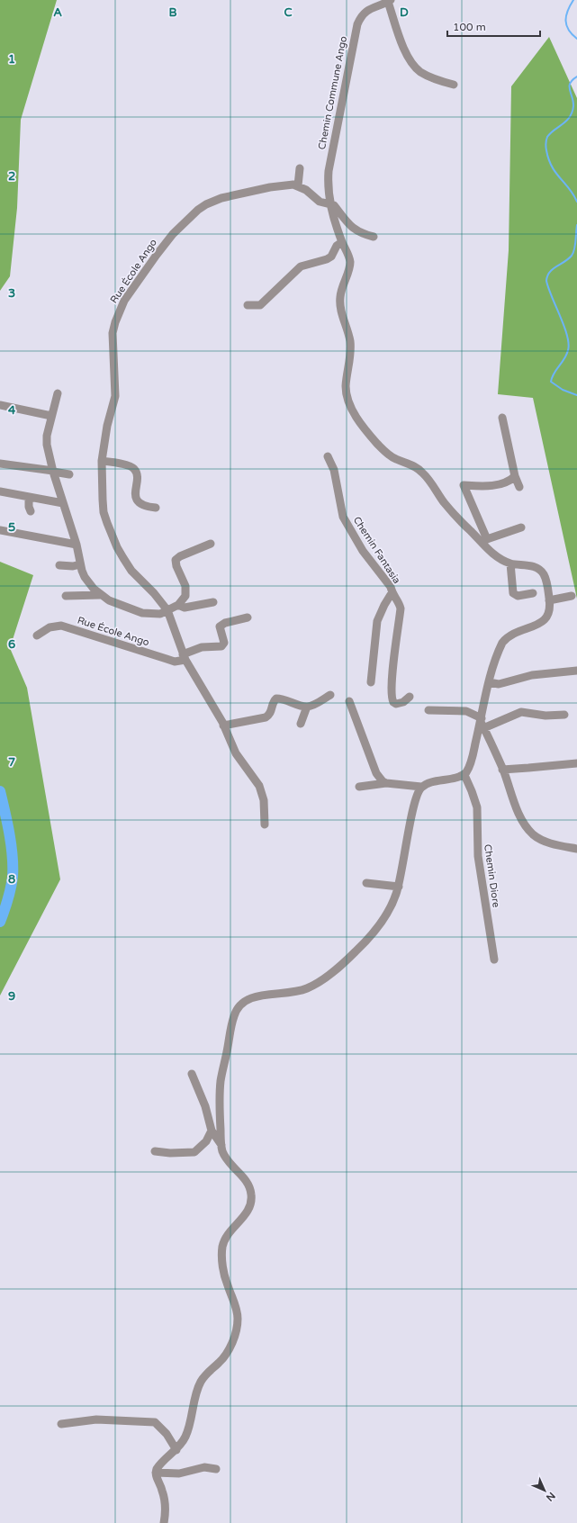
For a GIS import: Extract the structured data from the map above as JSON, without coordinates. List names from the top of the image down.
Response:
{
  "streets": {
    "street": [
      "Chemin Commune Ango",
      "Rue École Ango",
      "Chemin Fantasia",
      "Chemin Diore"
    ]
  },
  "crossings": [
    ["Chemin Commune Ango", "Chemin Diore"]
  ],
  "scale_bar": "100 m",
  "north": "bottom right",
  "grid": {
    "columns": [
      "A",
      "B",
      "C",
      "D"
    ],
    "rows": [
      "1",
      "2",
      "3",
      "4",
      "5",
      "6",
      "7",
      "8",
      "9"
    ]
  }
}
